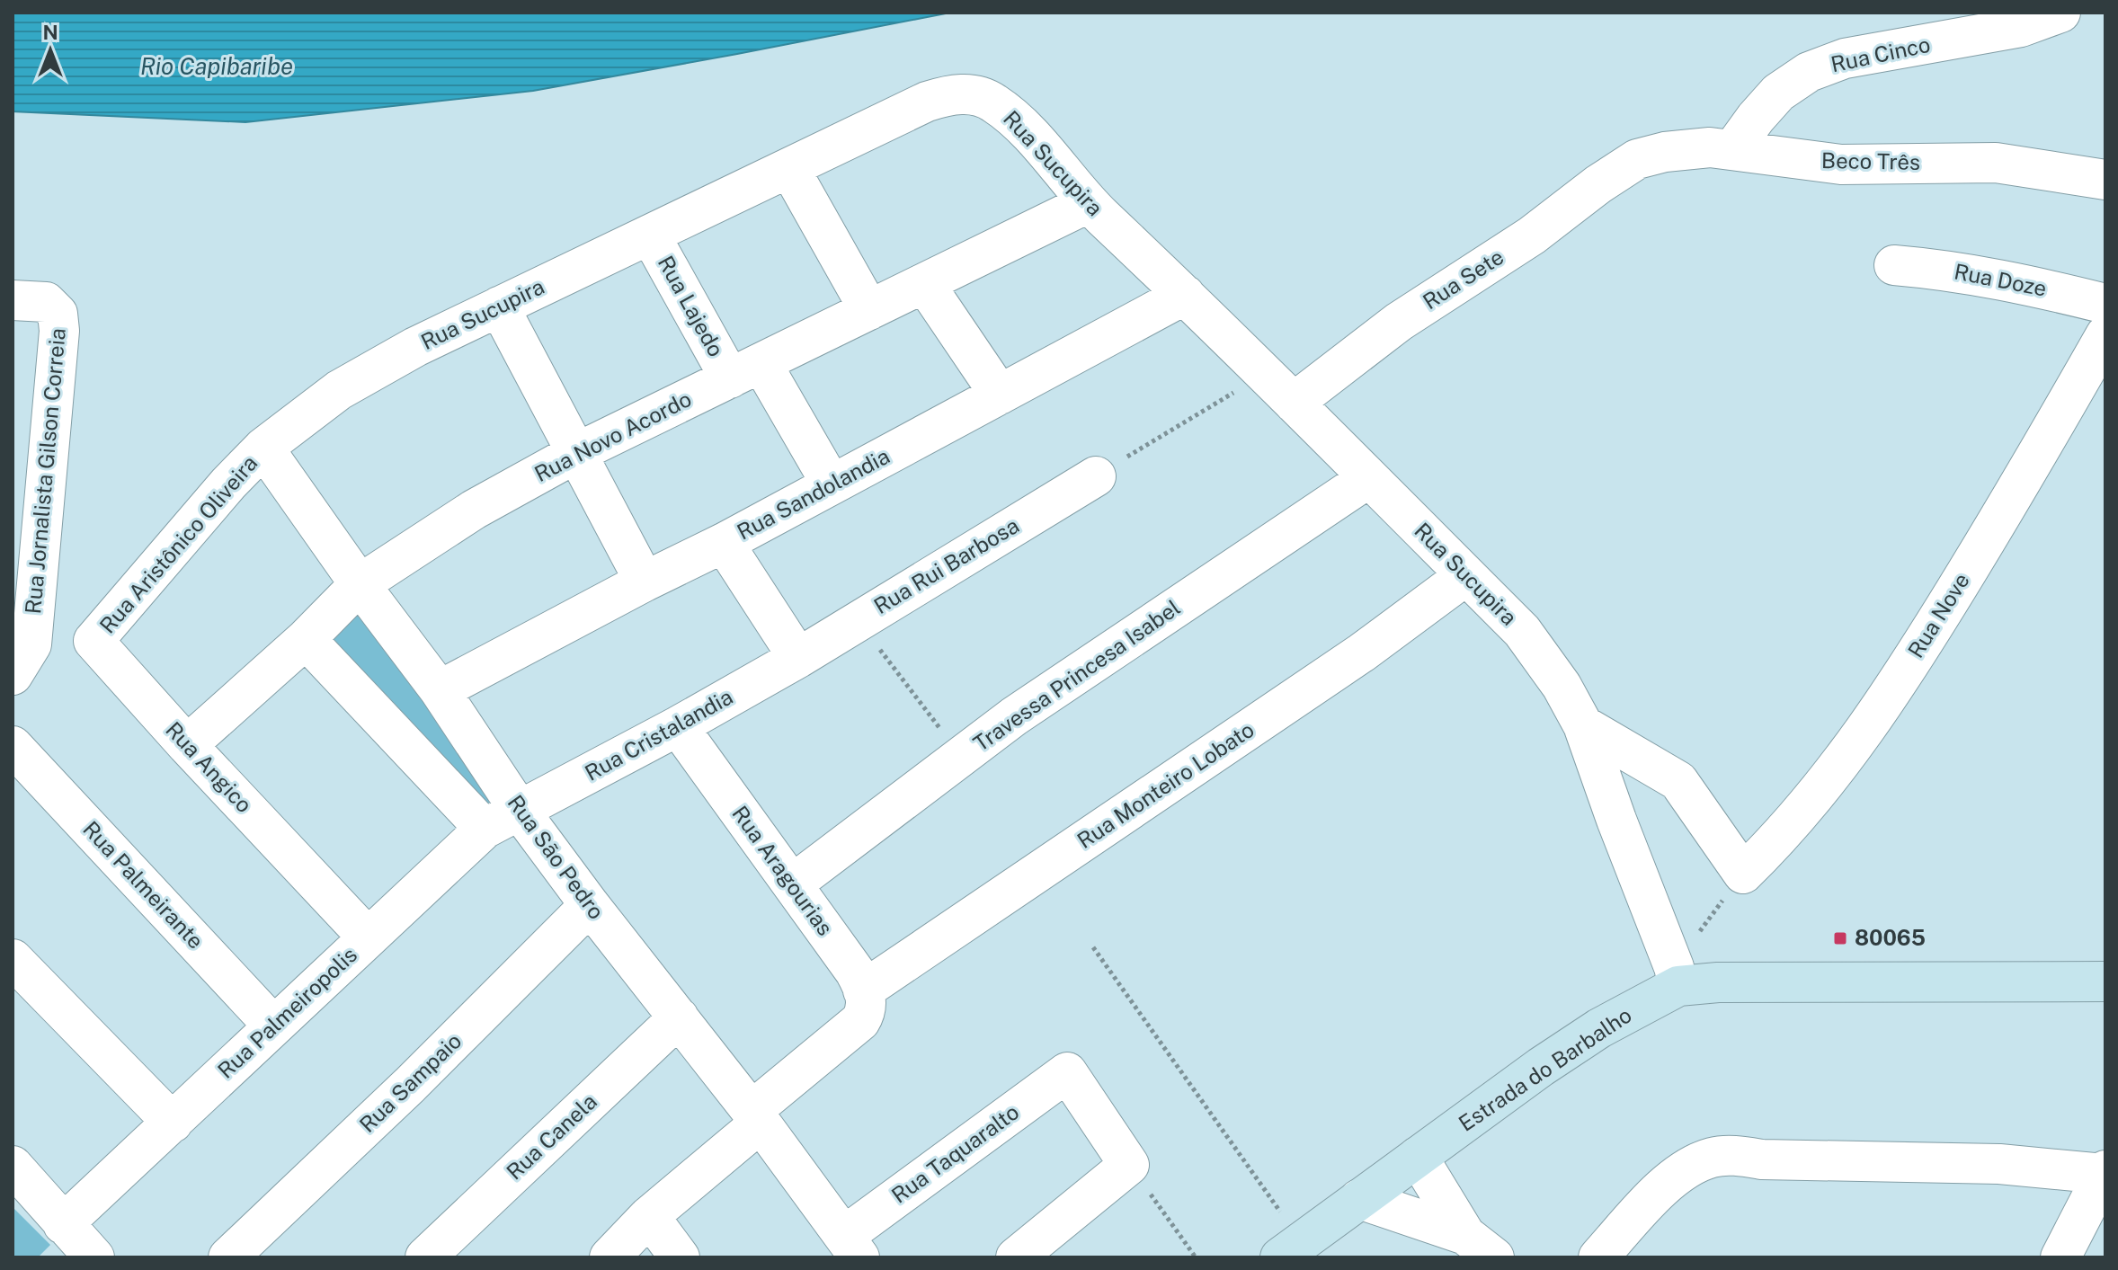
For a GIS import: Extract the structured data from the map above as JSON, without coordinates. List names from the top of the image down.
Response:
{
  "streets": {
    "street": [
      "Rua Cinco",
      "Beco Três",
      "Rua Sucupira",
      "Rua Sete",
      "Rua Doze",
      "Rua Lajedo",
      "Rua Novo Acordo",
      "Rua Jornalista Gilson Correia",
      "Rua Sandolandia",
      "Rua Aristônico Oliveira",
      "Rua Rui Barbosa",
      "Rua Nove",
      "Travessa Princesa Isabel",
      "Rua Cristalandia",
      "Rua Angico",
      "Rua Monteiro Lobato",
      "Rua São Pedro",
      "Rua Aragourias",
      "Rua Palmeirante",
      "Rua Palmeiropolis",
      "Estrada do Barbalho",
      "Rua Sampaio",
      "Rua Canela",
      "Rua Taquaralto"
    ]
  },
  "crossings": [
    ["Rua Cinco", "Beco Três"],
    ["Beco Três", "Rua Sete"],
    ["Rua Sucupira", "Rua Sete"],
    ["Rua Sucupira", "Rua Lajedo"],
    ["Rua Sucupira", "Rua Novo Acordo"],
    ["Rua Sucupira", "Rua Sandolandia"],
    ["Rua Sucupira", "Rua Aristônico Oliveira"],
    ["Rua Sucupira", "Travessa Princesa Isabel"],
    ["Rua Sucupira", "Rua Monteiro Lobato"],
    ["Rua Sucupira", "Rua São Pedro"],
    ["Rua Sucupira", "Estrada do Barbalho"],
    ["Rua Lajedo", "Rua Novo Acordo"],
    ["Rua Lajedo", "Rua Sandolandia"],
    ["Rua Novo Acordo", "Rua Angico"],
    ["Rua Novo Acordo", "Rua São Pedro"],
    ["Rua Sandolandia", "Rua São Pedro"],
    ["Rua Aristônico Oliveira", "Rua Angico"],
    ["Rua Aristônico Oliveira", "Rua São Pedro"],
    ["Rua Rui Barbosa", "Rua Cristalandia"],
    ["Travessa Princesa Isabel", "Rua Aragourias"],
    ["Rua Cristalandia", "Rua São Pedro"],
    ["Rua Cristalandia", "Rua Aragourias"],
    ["Rua Cristalandia", "Rua Palmeiropolis"],
    ["Rua Angico", "Rua Palmeiropolis"],
    ["Rua Monteiro Lobato", "Rua São Pedro"],
    ["Rua Monteiro Lobato", "Rua Aragourias"],
    ["Rua São Pedro", "Rua Palmeiropolis"],
    ["Rua São Pedro", "Rua Sampaio"],
    ["Rua São Pedro", "Rua Canela"],
    ["Rua São Pedro", "Rua Taquaralto"],
    ["Rua Palmeirante", "Rua Palmeiropolis"]
  ],
  "water": ["Rio Capibaribe"],
  "places": {
    "transit": ["80065"]
  },
  "north": "top"
}
